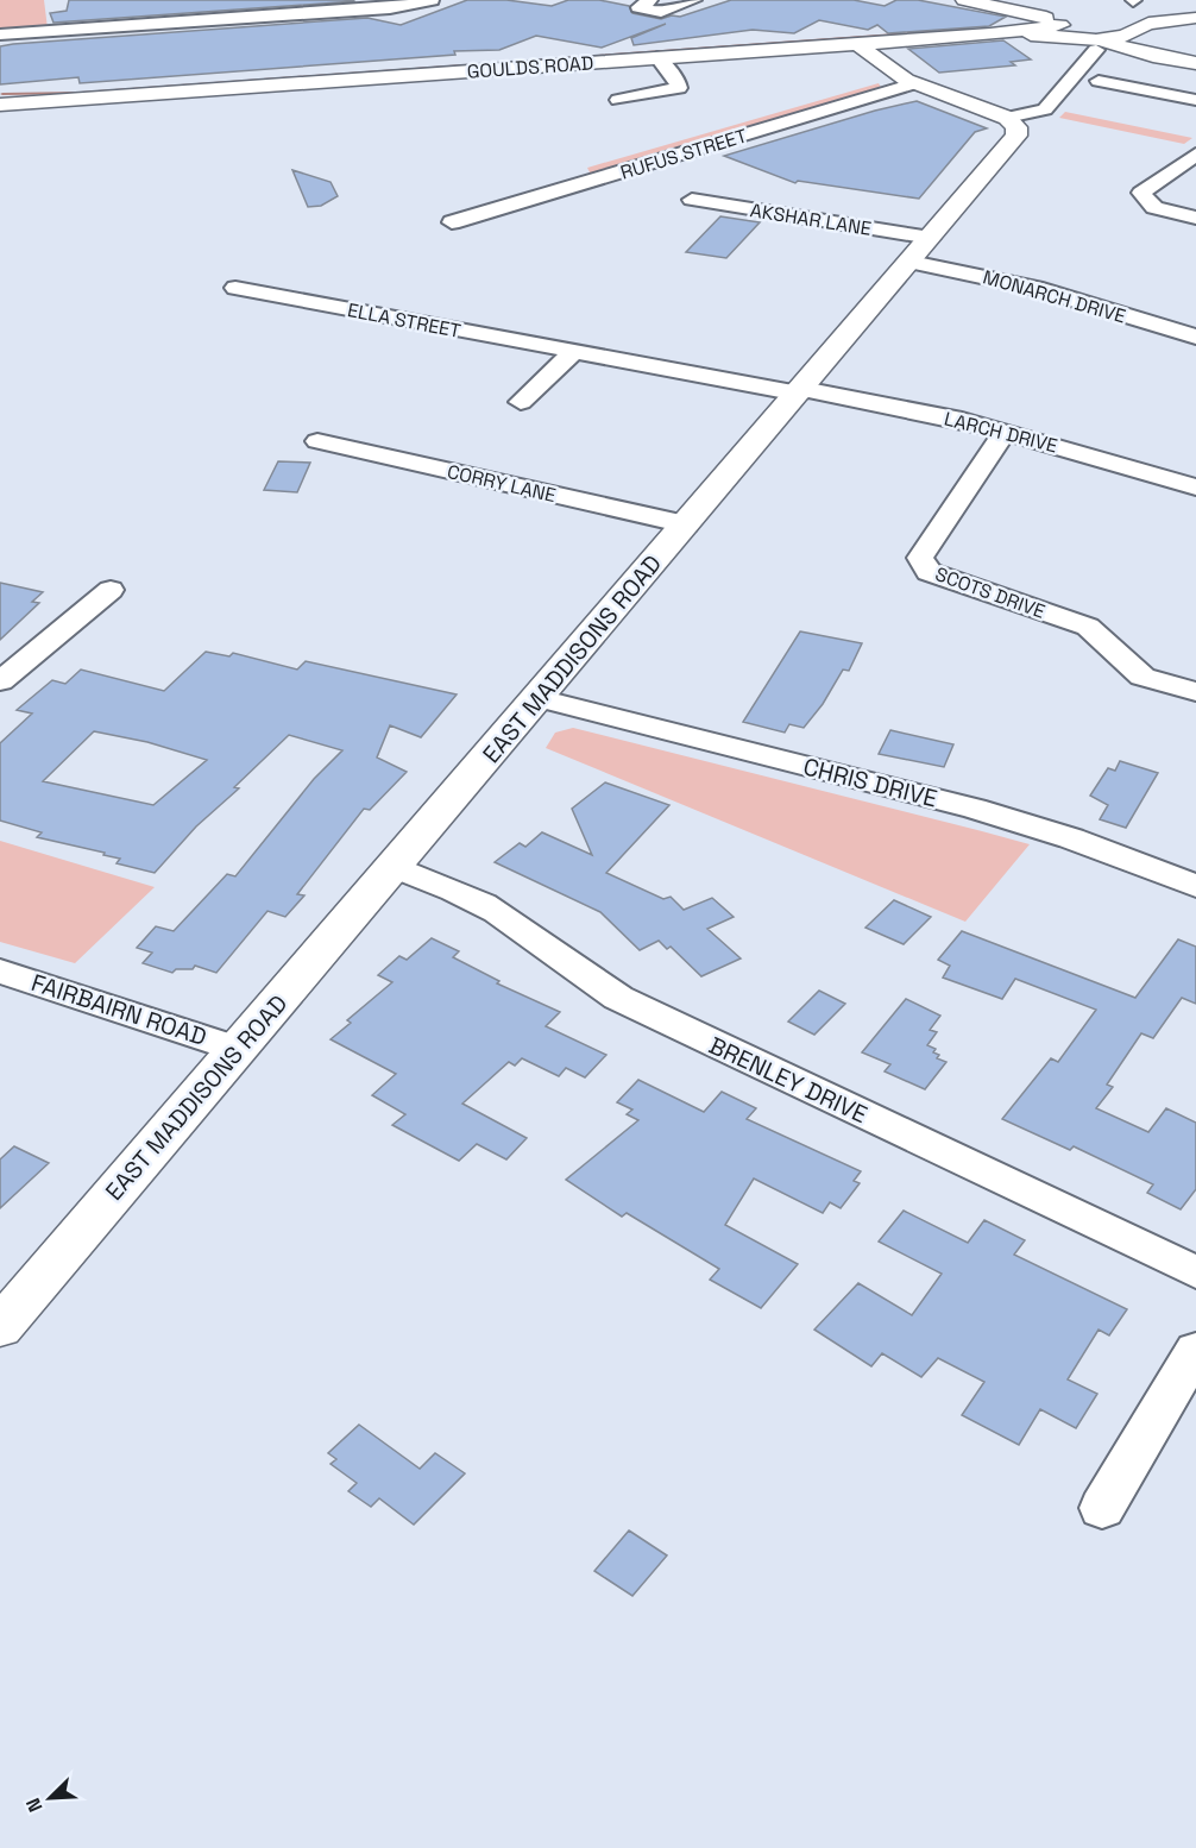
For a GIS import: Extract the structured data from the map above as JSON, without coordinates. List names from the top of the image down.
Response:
{
  "streets": {
    "street": [
      "GOULDS ROAD",
      "RUFUS STREET",
      "AKSHAR LANE",
      "MONARCH DRIVE",
      "ELLA STREET",
      "LARCH DRIVE",
      "CORRY LANE",
      "SCOTS DRIVE",
      "EAST MADDISONS ROAD",
      "CHRIS DRIVE",
      "FAIRBAIRN ROAD",
      "BRENLEY DRIVE"
    ]
  },
  "crossings": [
    ["AKSHAR LANE", "MONARCH DRIVE"],
    ["AKSHAR LANE", "EAST MADDISONS ROAD"],
    ["MONARCH DRIVE", "EAST MADDISONS ROAD"],
    ["ELLA STREET", "LARCH DRIVE"],
    ["ELLA STREET", "EAST MADDISONS ROAD"],
    ["LARCH DRIVE", "SCOTS DRIVE"],
    ["LARCH DRIVE", "EAST MADDISONS ROAD"],
    ["CORRY LANE", "EAST MADDISONS ROAD"],
    ["EAST MADDISONS ROAD", "CHRIS DRIVE"],
    ["EAST MADDISONS ROAD", "FAIRBAIRN ROAD"],
    ["EAST MADDISONS ROAD", "BRENLEY DRIVE"]
  ],
  "north": "bottom left"
}
